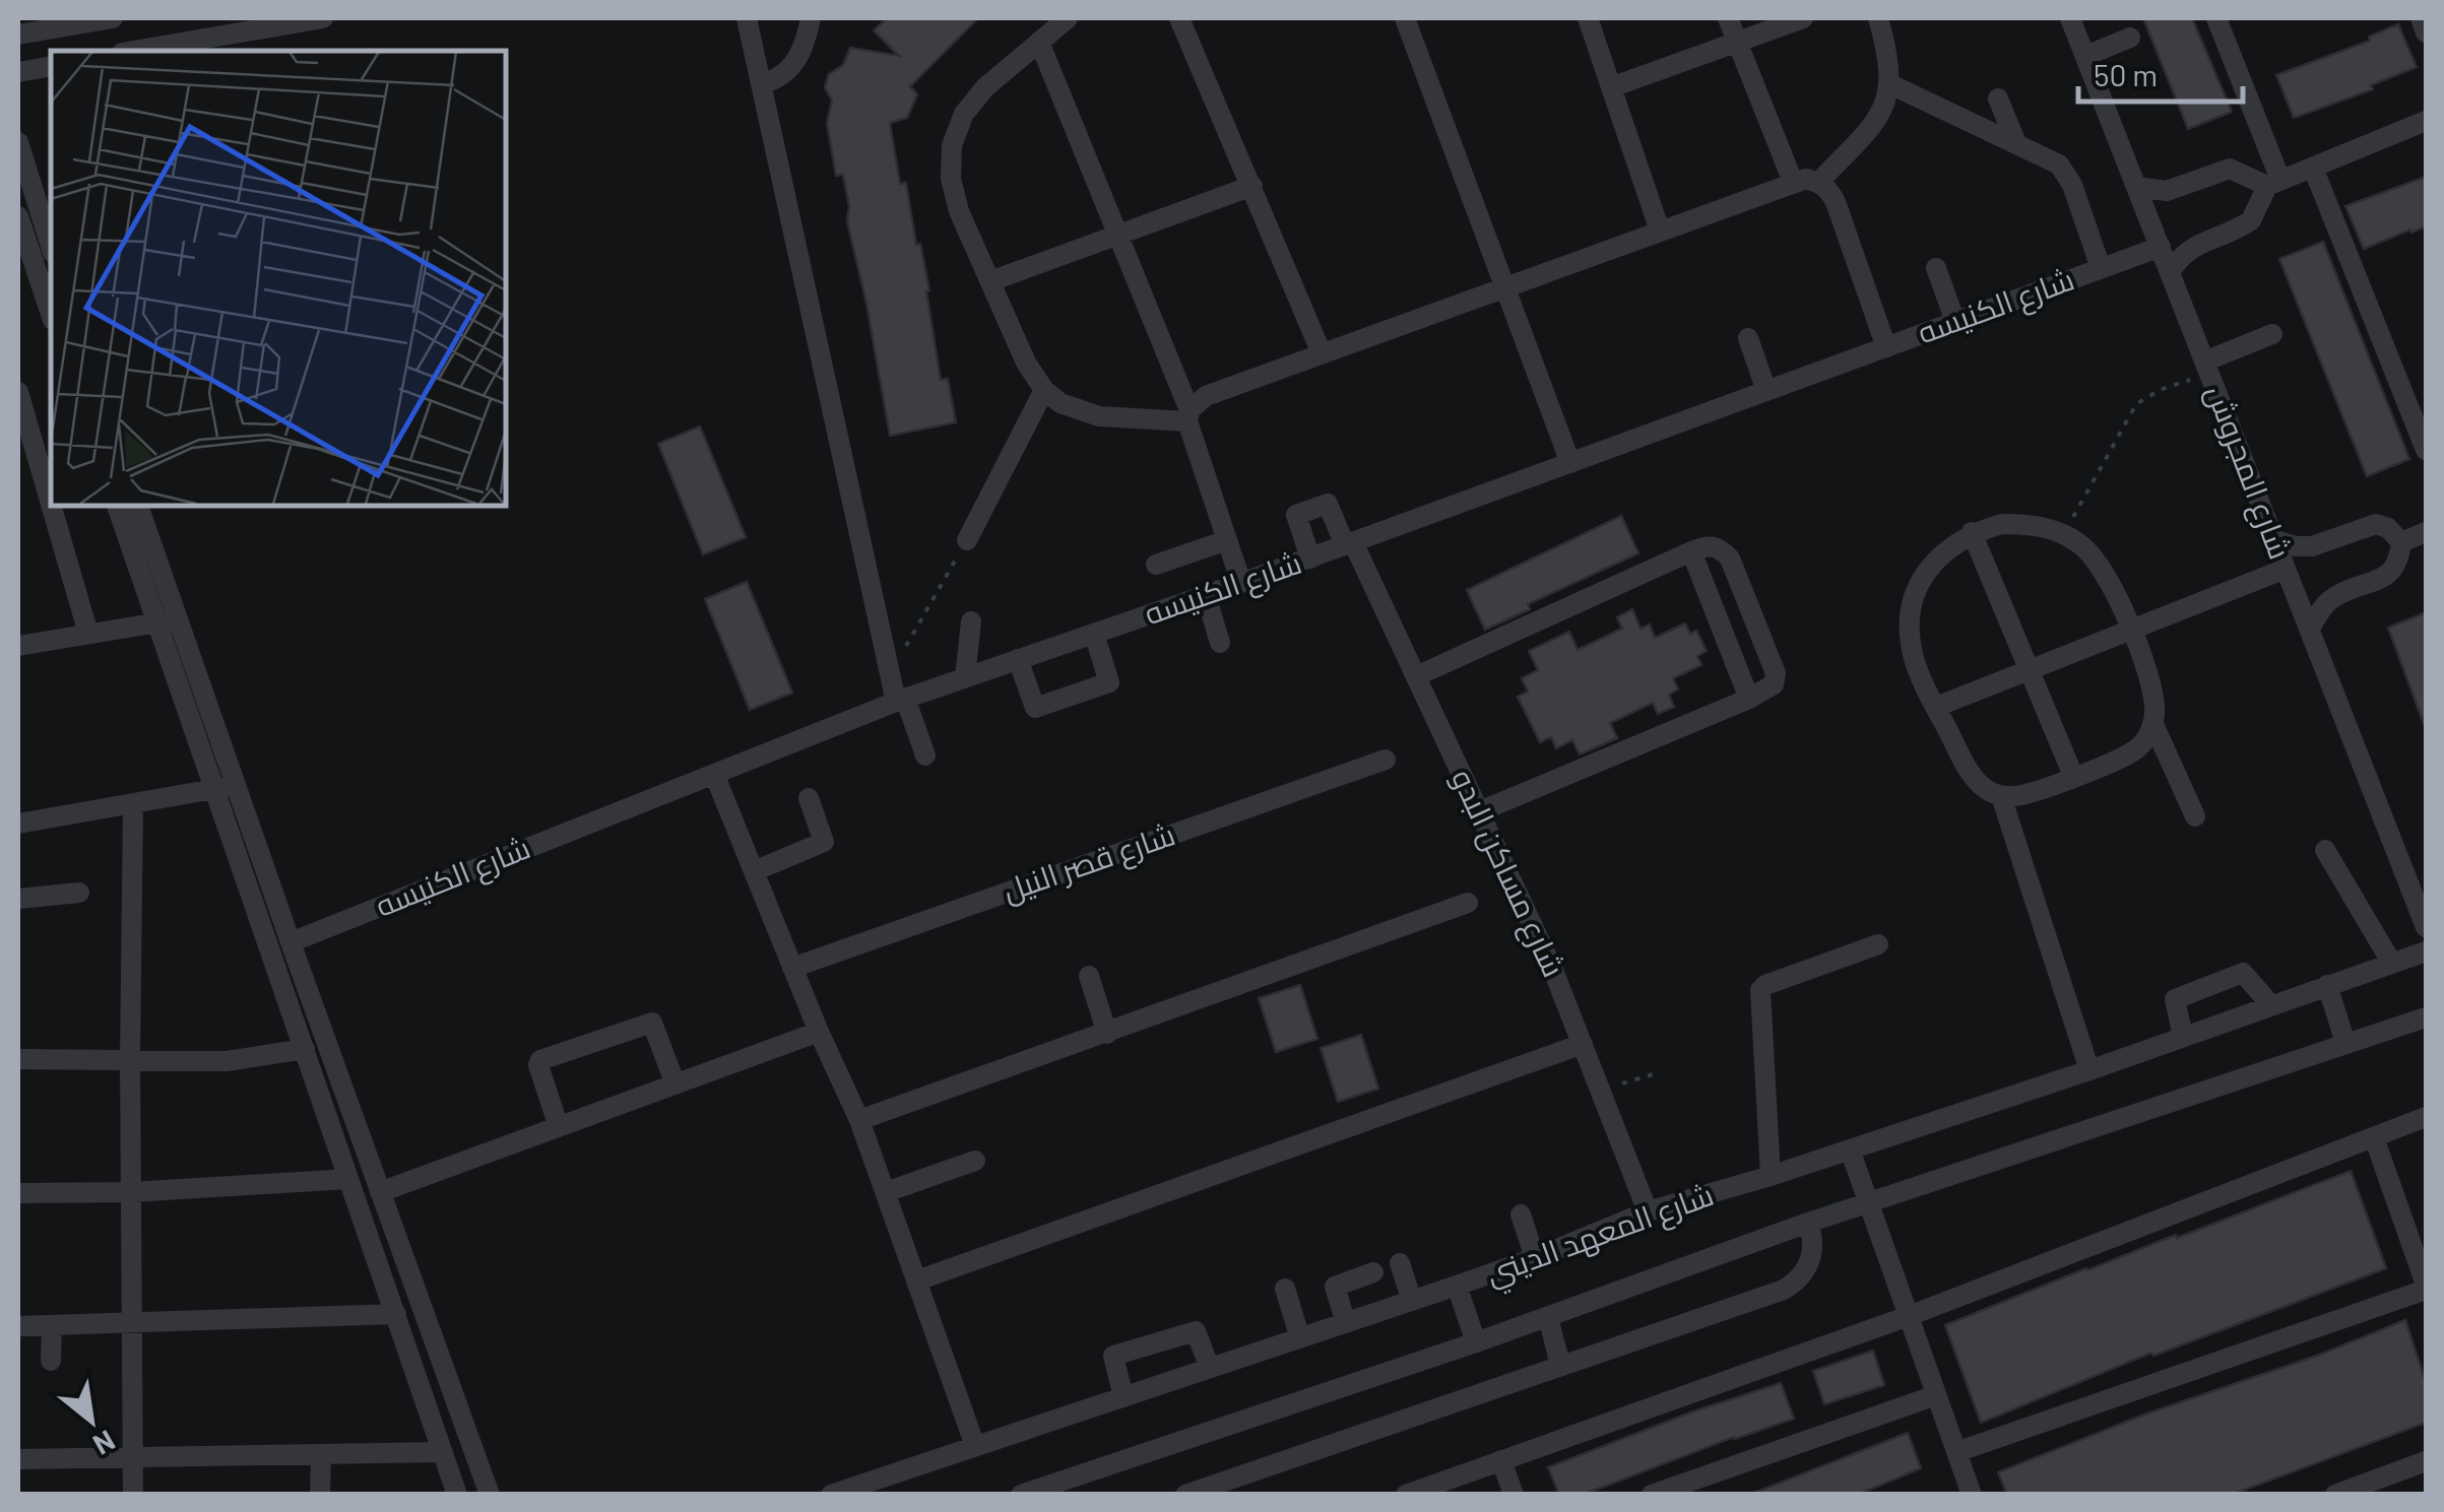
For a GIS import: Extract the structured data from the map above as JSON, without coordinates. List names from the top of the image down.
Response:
{
  "streets": {
    "street": [
      "شارع الكنيسه",
      "شارع المجروش",
      "شارع قصر النيل",
      "شارع مساكن البدو",
      "شارع المعهد الديني"
    ]
  },
  "crossings": [
    ["شارع الكنيسه", "شارع المجروش"],
    ["شارع الكنيسه", "شارع مساكن البدو"],
    ["شارع مساكن البدو", "شارع المعهد الديني"]
  ],
  "scale_bar": "50 m",
  "north": "bottom right"
}
